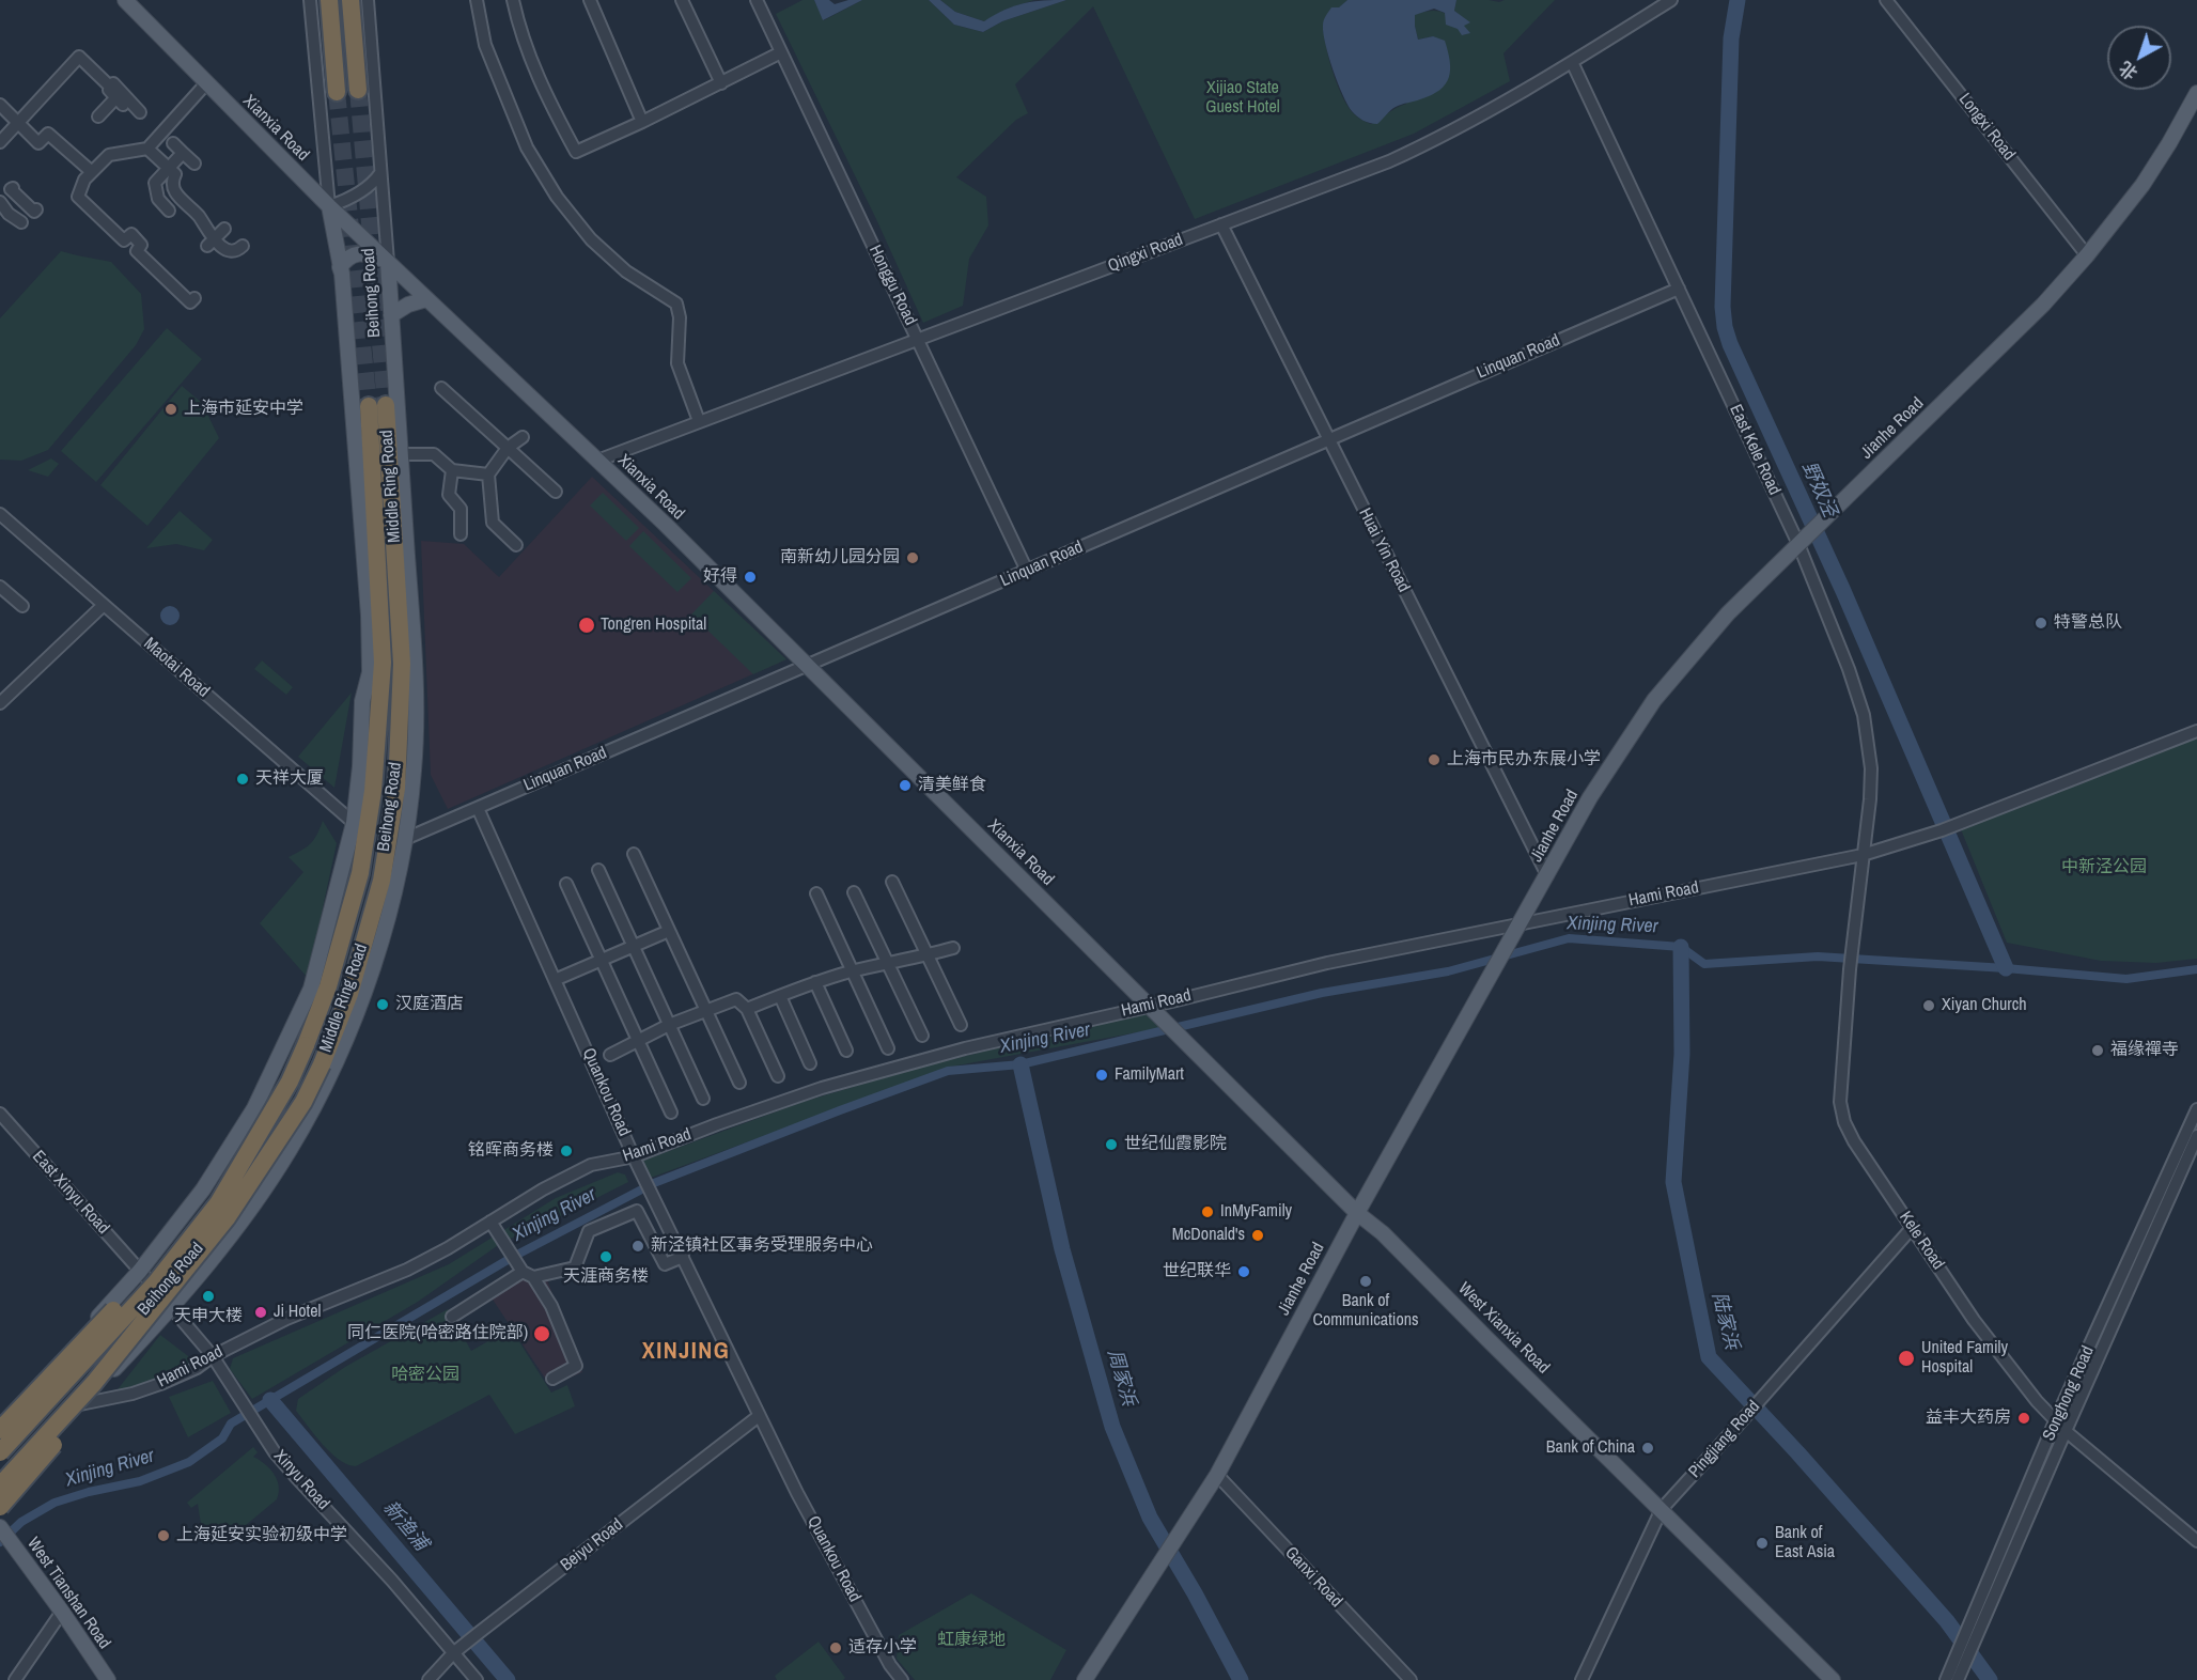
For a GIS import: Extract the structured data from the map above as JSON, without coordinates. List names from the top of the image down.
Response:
{
  "streets": {
    "highway": ["Middle Ring Road"],
    "main road": [
      "Xianxia Road",
      "Beihong Road",
      "Jianhe Road",
      "West Xianxia Road",
      "West Tianshan Road"
    ],
    "street": [
      "Longxi Road",
      "Qingxi Road",
      "Honggu Road",
      "Linquan Road",
      "East Kele Road",
      "Huai Yin Road",
      "Maotai Road",
      "Hami Road",
      "Quankou Road",
      "East Xinyu Road",
      "Kele Road",
      "Songhong Road",
      "Pingjiang Road",
      "Xinyu Road",
      "Beiyu Road",
      "Ganxi Road"
    ]
  },
  "crossings": [
    ["Longxi Road", "Jianhe Road"],
    ["Xianxia Road", "Qingxi Road"],
    ["Xianxia Road", "Beihong Road"],
    ["Xianxia Road", "Linquan Road"],
    ["Xianxia Road", "Hami Road"],
    ["Xianxia Road", "West Xianxia Road"],
    ["Qingxi Road", "Honggu Road"],
    ["Qingxi Road", "East Kele Road"],
    ["Qingxi Road", "Huai Yin Road"],
    ["Honggu Road", "Linquan Road"],
    ["Beihong Road", "Linquan Road"],
    ["Beihong Road", "Maotai Road"],
    ["Beihong Road", "Hami Road"],
    ["Beihong Road", "East Xinyu Road"],
    ["Beihong Road", "Xinyu Road"],
    ["Linquan Road", "East Kele Road"],
    ["Linquan Road", "Huai Yin Road"],
    ["Linquan Road", "Quankou Road"],
    ["Jianhe Road", "East Kele Road"],
    ["Jianhe Road", "Huai Yin Road"],
    ["Jianhe Road", "Hami Road"],
    ["Jianhe Road", "West Xianxia Road"],
    ["Jianhe Road", "Ganxi Road"],
    ["East Kele Road", "Hami Road"],
    ["East Kele Road", "Kele Road"],
    ["Hami Road", "Quankou Road"],
    ["Hami Road", "Kele Road"],
    ["Hami Road", "West Xianxia Road"],
    ["Hami Road", "Xinyu Road"],
    ["Quankou Road", "Beiyu Road"],
    ["East Xinyu Road", "Xinyu Road"],
    ["Kele Road", "Songhong Road"],
    ["Kele Road", "Pingjiang Road"],
    ["West Xianxia Road", "Pingjiang Road"],
    ["Xinyu Road", "Beiyu Road"]
  ],
  "districts": ["XINJING"],
  "water": [
    "野奴泾",
    "Xinjing River",
    "陆家浜",
    "周家浜",
    "新渔浦"
  ],
  "parks": [
    "Xijiao State Guest Hotel",
    "中新泾公园",
    "哈密公园",
    "虹康绿地"
  ],
  "places": [
    "上海市延安中学",
    "南新幼儿园分园",
    "好得",
    "特警总队",
    "Tongren Hospital",
    "上海市民办东展小学",
    "天祥大厦",
    "清美鲜食",
    "汉庭酒店",
    "Xiyan Church",
    "福缘禪寺",
    "FamilyMart",
    "世纪仙霞影院",
    "铭晖商务楼",
    "InMyFamily",
    "McDonald's",
    "新泾镇社区事务受理服务中心",
    "天涯商务楼",
    "世纪联华",
    "Bank of Communications",
    "天申大楼",
    "Ji Hotel",
    "同仁医院(哈密路住院部)",
    "United Family Hospital",
    "益丰大药房",
    "Bank of China",
    "上海延安实验初级中学",
    "Bank of East Asia",
    "适存小学"
  ],
  "north": "bottom left"
}
